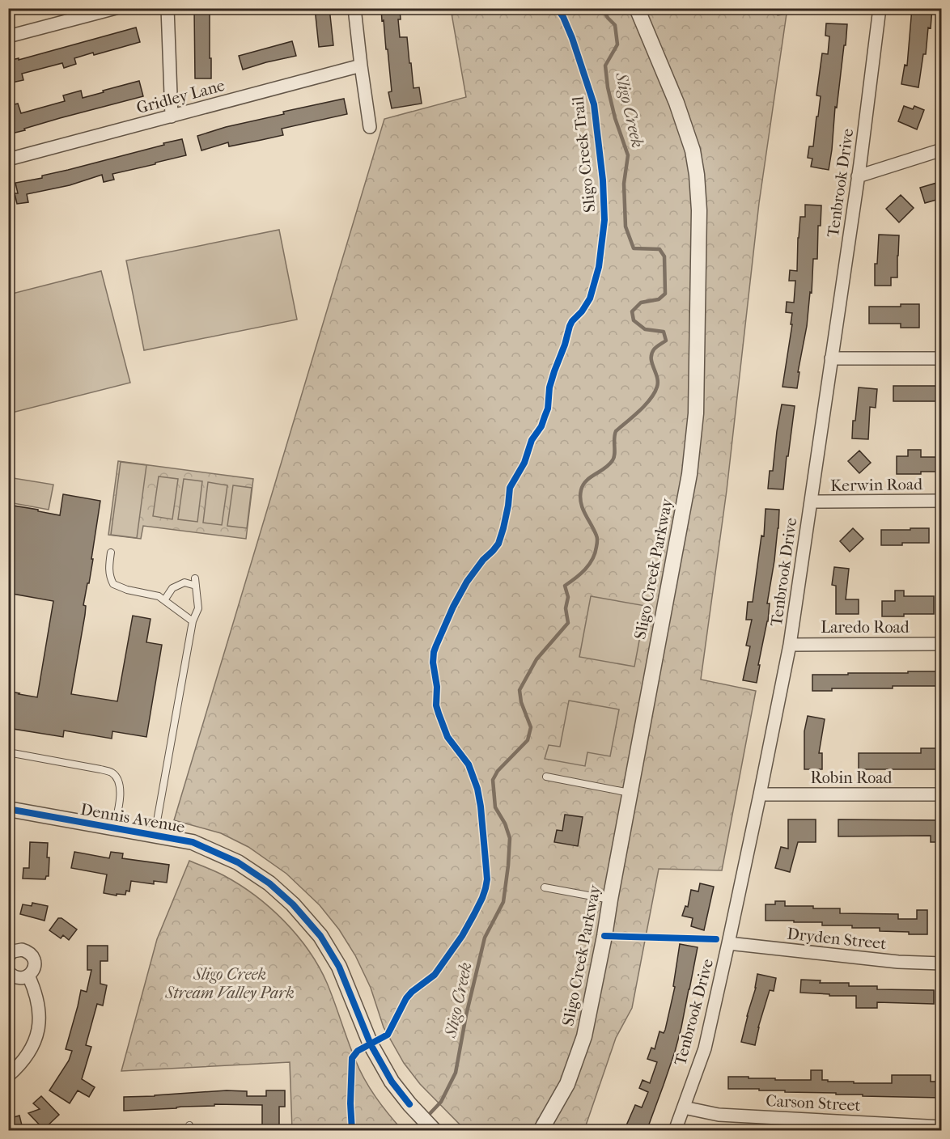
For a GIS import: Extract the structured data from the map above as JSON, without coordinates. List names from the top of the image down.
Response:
{
  "streets": {
    "street": [
      "Gridley Lane",
      "Tenbrook Drive",
      "Kerwin Road",
      "Sligo Creek Parkway",
      "Laredo Road",
      "Robin Road",
      "Dennis Avenue",
      "Dryden Street",
      "Carson Street"
    ],
    "cycle path": ["Sligo Creek Trail"]
  },
  "crossings": [
    ["Tenbrook Drive", "Kerwin Road"],
    ["Tenbrook Drive", "Laredo Road"],
    ["Tenbrook Drive", "Robin Road"],
    ["Tenbrook Drive", "Dryden Street"],
    ["Tenbrook Drive", "Carson Street"]
  ],
  "water": ["Sligo Creek"],
  "parks": ["Sligo Creek Stream Valley Park"]
}
